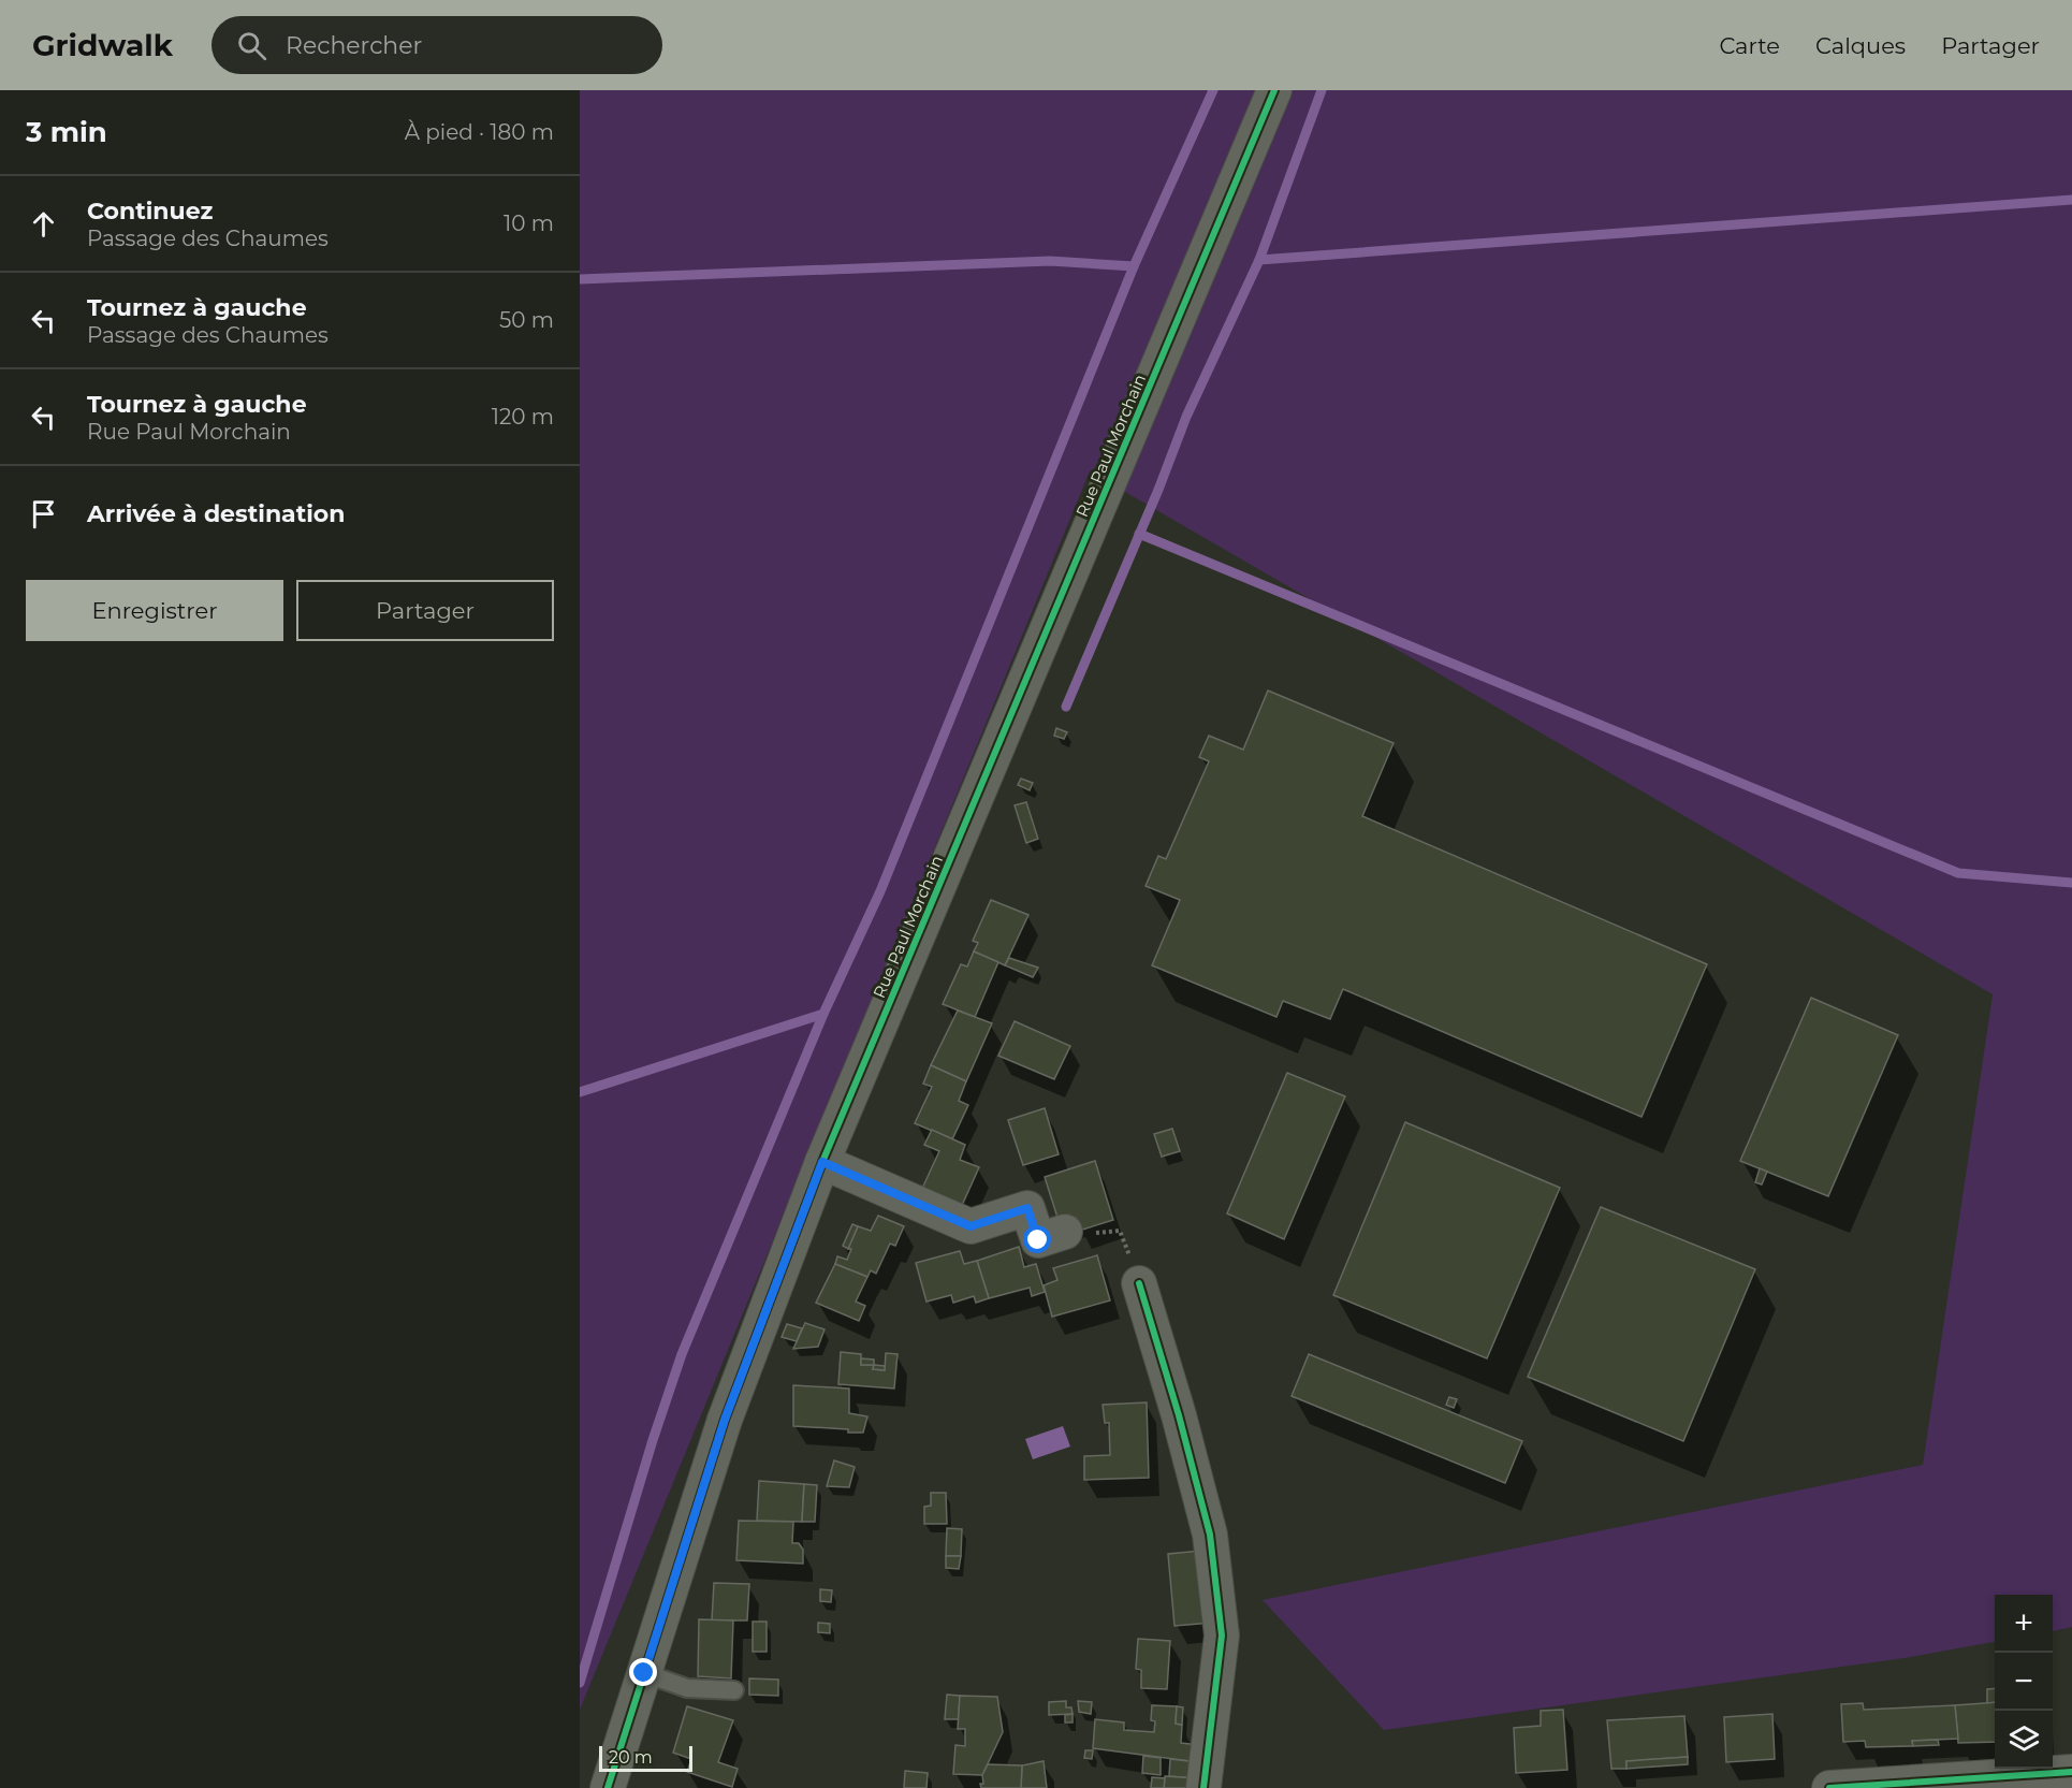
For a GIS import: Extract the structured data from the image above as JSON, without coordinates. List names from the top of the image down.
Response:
{
  "streets": {
    "street": ["Rue Paul Morchain"]
  },
  "scale_bar": "20 m",
  "page": {
    "header": "Gridwalk",
    "search": "Rechercher",
    "nav": ["Carte", "Calques", "Partager"],
    "heading": ["3 min", "À pied · 180 m"],
    "list": [
      ["Continuez", "Passage des Chaumes", "10 m"],
      ["Tournez à gauche", "Passage des Chaumes", "50 m"],
      ["Tournez à gauche", "Rue Paul Morchain", "120 m"],
      "Arrivée à destination"
    ],
    "buttons": ["Enregistrer", "Partager"],
    "map_buttons": ["+", "−"],
    "scale": "20 m"
  }
}
